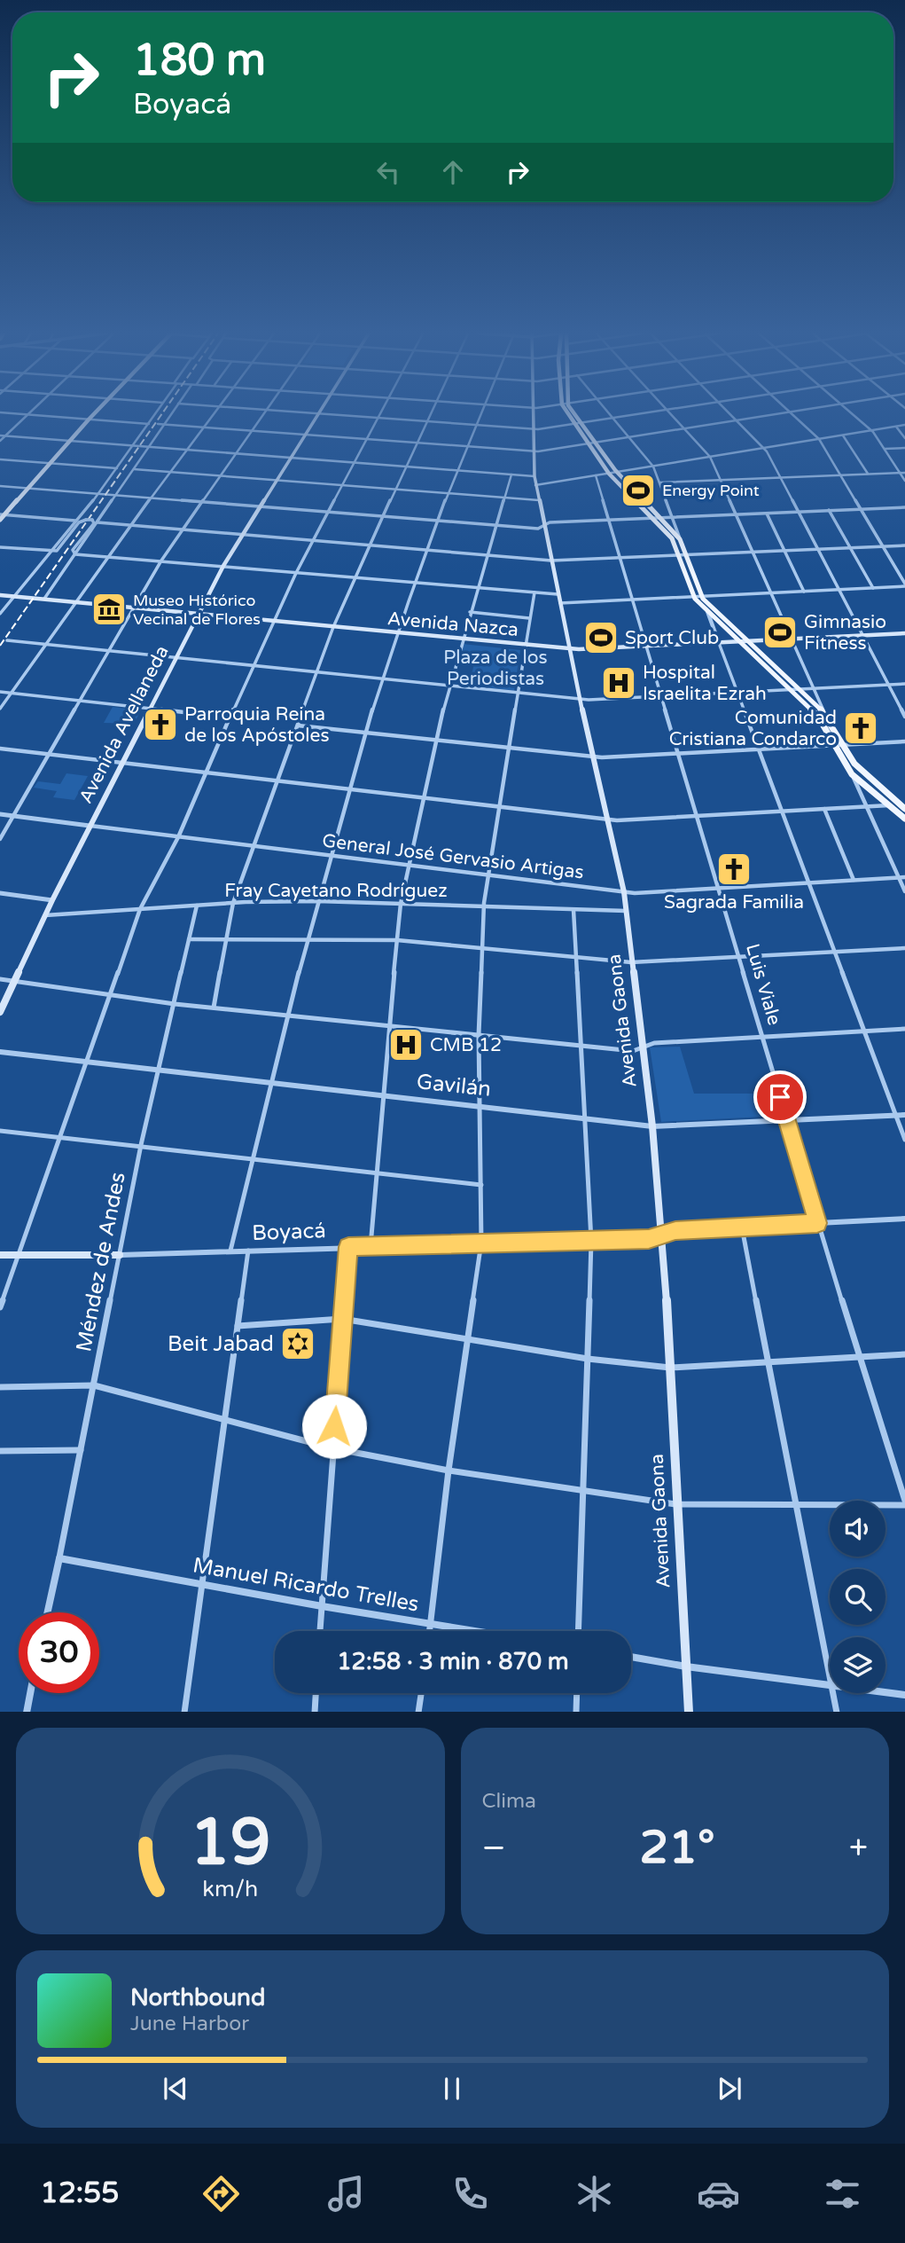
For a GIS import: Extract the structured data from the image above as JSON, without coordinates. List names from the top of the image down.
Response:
{
  "streets": {
    "main road": ["Avenida Nazca", "Avenida Avellaneda", "Avenida Gaona"],
    "street": [
      "General José Gervasio Artigas",
      "Fray Cayetano Rodríguez",
      "Luis Viale",
      "Gavilán",
      "Boyacá",
      "Méndez de Andes",
      "Manuel Ricardo Trelles"
    ]
  },
  "crossings": [
    ["Avenida Nazca", "Avenida Avellaneda"],
    ["Avenida Nazca", "Luis Viale"],
    ["Avenida Nazca", "Avenida Gaona"],
    ["Avenida Avellaneda", "General José Gervasio Artigas"],
    ["Avenida Avellaneda", "Fray Cayetano Rodríguez"],
    ["General José Gervasio Artigas", "Luis Viale"],
    ["General José Gervasio Artigas", "Avenida Gaona"],
    ["Fray Cayetano Rodríguez", "Avenida Gaona"],
    ["Fray Cayetano Rodríguez", "Méndez de Andes"],
    ["Luis Viale", "Gavilán"],
    ["Luis Viale", "Boyacá"],
    ["Avenida Gaona", "Gavilán"],
    ["Avenida Gaona", "Boyacá"],
    ["Gavilán", "Méndez de Andes"],
    ["Boyacá", "Méndez de Andes"],
    ["Méndez de Andes", "Manuel Ricardo Trelles"]
  ],
  "parks": ["Plaza de los Periodistas"],
  "places": {
    "sports": ["Energy Point", "Gimnasio Fitness", "Sport Club"],
    "museum": ["Museo Histórico Vecinal de Flores"],
    "hospital": ["Hospital Israelita Ezrah", "CMB 12"],
    "church": ["Parroquia Reina de los Apóstoles", "Comunidad Cristiana Condarco", "Sagrada Familia"],
    "synagogue": ["Beit Jabad"]
  },
  "page": {
    "turn": ["180 m", "Boyacá"],
    "limit": "30",
    "trip": "12:58 · 3 min · 870 m",
    "tile": "Clima",
    "heat": ["−", "21°", "+"],
    "song": ["Northbound", "June Harbor"],
    "tabs": "12:55",
    "gauge": ["19", "km/h"]
  }
}
